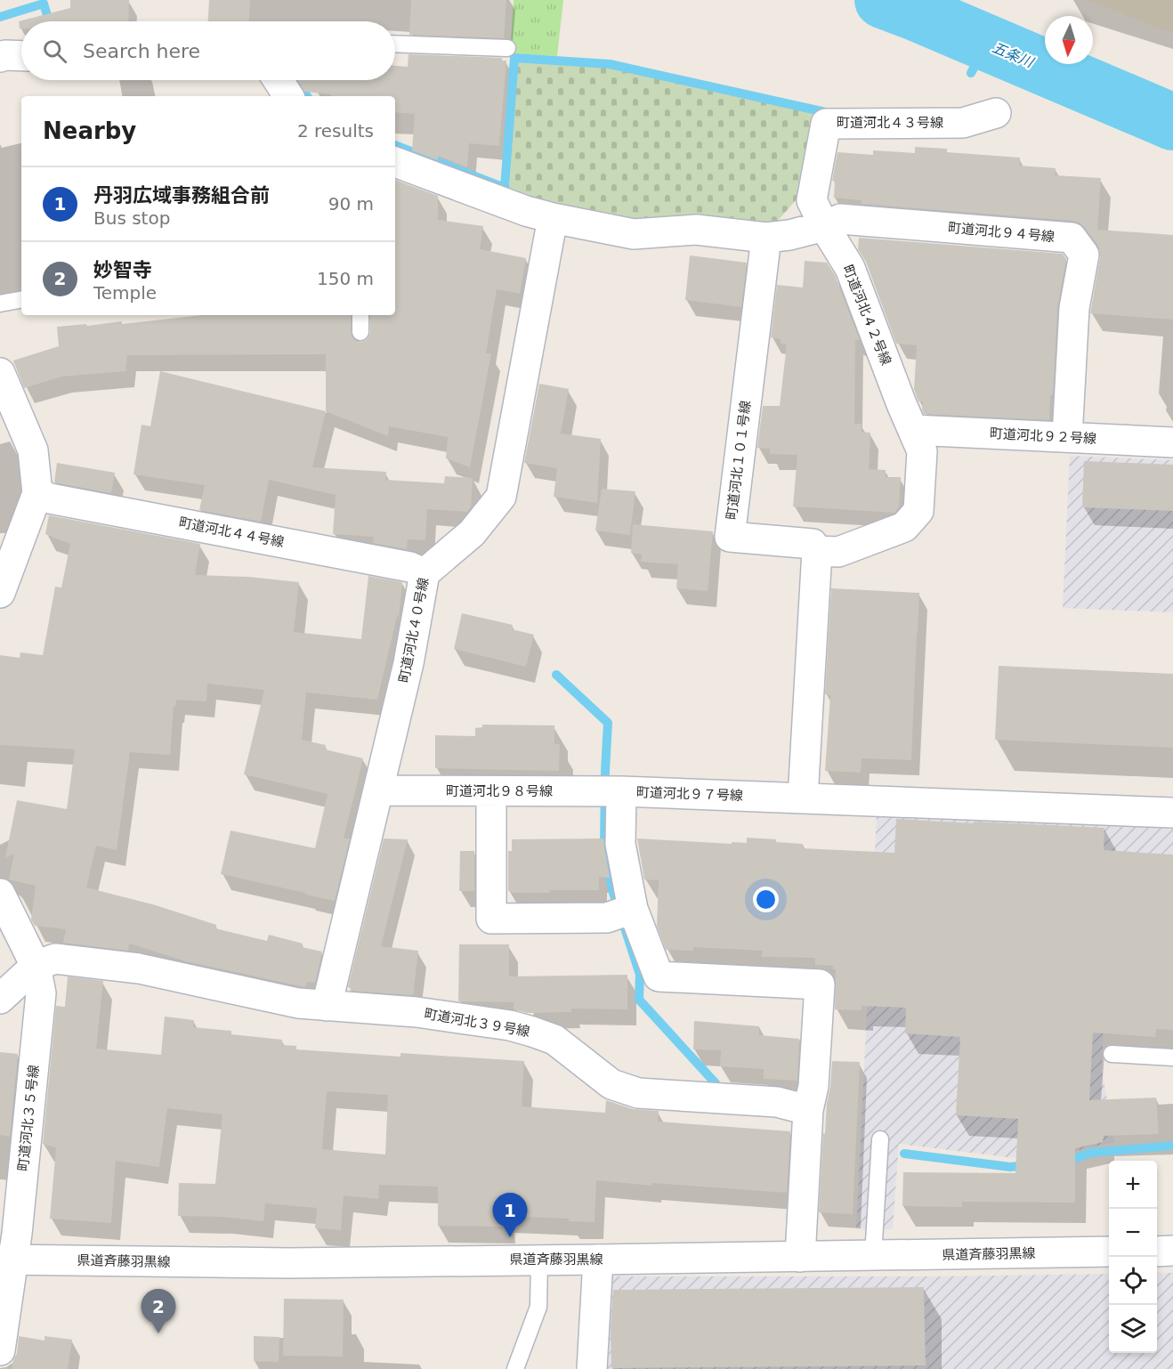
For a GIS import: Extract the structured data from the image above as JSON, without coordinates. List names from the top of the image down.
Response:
{
  "streets": {
    "street": [
      "町道河北４３号線",
      "町道河北９４号線",
      "町道河北４２号線",
      "町道河北９２号線",
      "町道河北１０１号線",
      "町道河北４４号線",
      "町道河北４０号線",
      "町道河北９８号線",
      "町道河北９７号線",
      "町道河北３９号線",
      "町道河北３５号線",
      "県道斉藤羽黒線"
    ]
  },
  "crossings": [
    ["町道河北４３号線", "町道河北９４号線"],
    ["町道河北４３号線", "町道河北４２号線"],
    ["町道河北９４号線", "町道河北４２号線"],
    ["町道河北９４号線", "町道河北９２号線"],
    ["町道河北４２号線", "町道河北９２号線"],
    ["町道河北４２号線", "町道河北１０１号線"],
    ["町道河北４４号線", "町道河北４０号線"],
    ["町道河北４０号線", "町道河北９８号線"],
    ["町道河北４０号線", "町道河北３９号線"],
    ["町道河北９８号線", "町道河北９７号線"],
    ["町道河北９７号線", "町道河北３９号線"],
    ["町道河北３９号線", "町道河北３５号線"],
    ["町道河北３５号線", "県道斉藤羽黒線"]
  ],
  "water": ["五条川"],
  "north": "bottom",
  "page": {
    "search": "Search here",
    "heading": ["Nearby", "2 results"],
    "list": [
      {
        "mark": "1",
        "name": "丹羽広域事務組合前",
        "note": "Bus stop",
        "value": "90 m"
      },
      {
        "mark": "2",
        "name": "妙智寺",
        "note": "Temple",
        "value": "150 m"
      }
    ],
    "map_buttons": ["+", "−"],
    "pins": ["1", "2"]
  }
}
